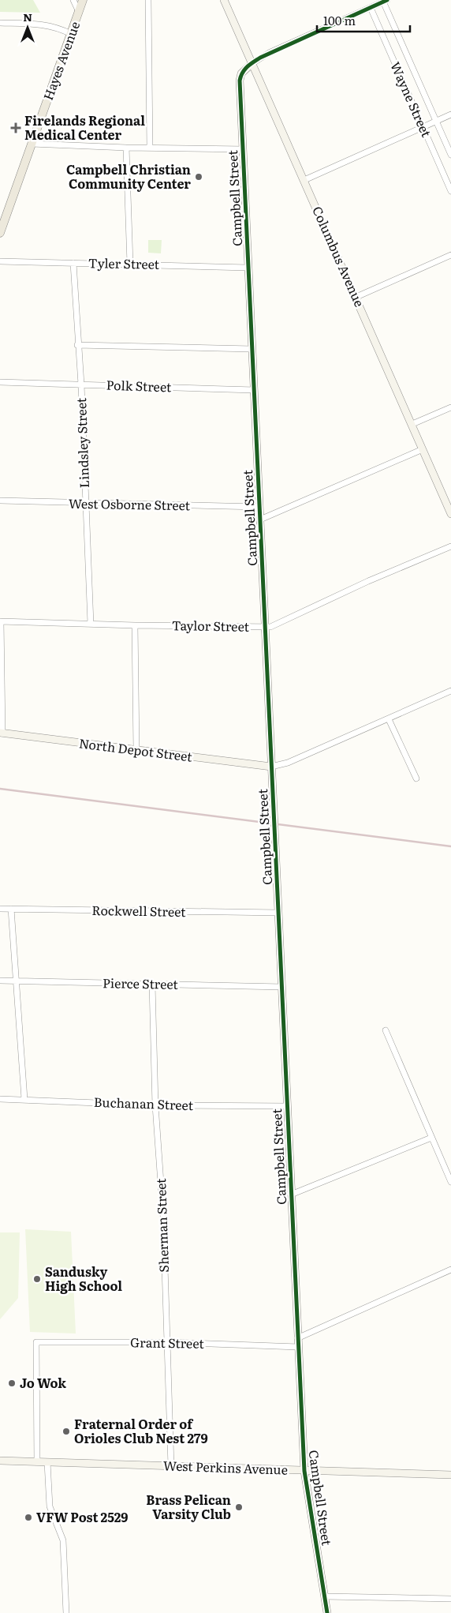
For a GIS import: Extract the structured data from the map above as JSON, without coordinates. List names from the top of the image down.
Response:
{
  "streets": {
    "main road": ["Hayes Avenue"],
    "street": [
      "Wayne Street",
      "Campbell Street",
      "Columbus Avenue",
      "Tyler Street",
      "Polk Street",
      "Lindsley Street",
      "West Osborne Street",
      "Taylor Street",
      "North Depot Street",
      "Rockwell Street",
      "Pierce Street",
      "Buchanan Street",
      "Sherman Street",
      "Grant Street",
      "West Perkins Avenue"
    ]
  },
  "crossings": [
    ["Campbell Street", "Columbus Avenue"],
    ["Campbell Street", "Tyler Street"],
    ["Campbell Street", "Polk Street"],
    ["Campbell Street", "West Osborne Street"],
    ["Campbell Street", "Taylor Street"],
    ["Campbell Street", "North Depot Street"],
    ["Campbell Street", "Rockwell Street"],
    ["Campbell Street", "Pierce Street"],
    ["Campbell Street", "Buchanan Street"],
    ["Campbell Street", "Grant Street"],
    ["Campbell Street", "West Perkins Avenue"],
    ["Tyler Street", "Lindsley Street"],
    ["Polk Street", "Lindsley Street"],
    ["Lindsley Street", "West Osborne Street"],
    ["Lindsley Street", "Taylor Street"],
    ["Pierce Street", "Sherman Street"],
    ["Buchanan Street", "Sherman Street"],
    ["Sherman Street", "Grant Street"],
    ["Sherman Street", "West Perkins Avenue"],
    ["Grant Street", "West Perkins Avenue"]
  ],
  "places": {
    "health": ["Firelands Regional Medical Center"],
    "other": [
      "Campbell Christian Community Center",
      "Sandusky High School",
      "Jo Wok",
      "Fraternal Order of Orioles Club Nest 279",
      "Brass Pelican Varsity Club",
      "VFW Post 2529"
    ]
  },
  "scale_bar": "100 m",
  "north": "top"
}
